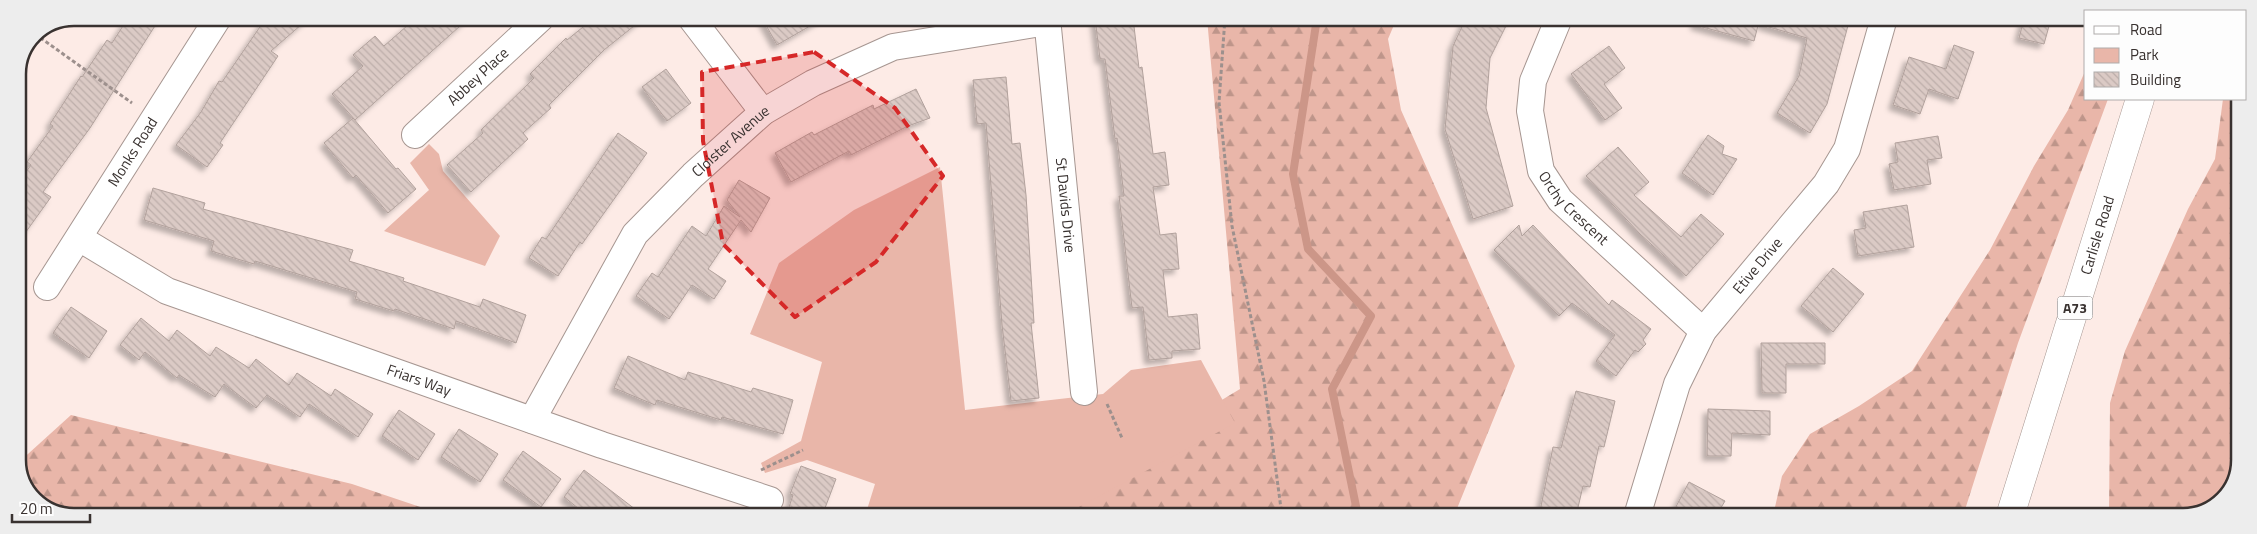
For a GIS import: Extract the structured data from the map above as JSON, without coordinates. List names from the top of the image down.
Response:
{
  "streets": {
    "main road": ["Carlisle Road", "A73"],
    "street": [
      "Abbey Place",
      "Cloister Avenue",
      "Monks Road",
      "St Davids Drive",
      "Orchy Crescent",
      "Etive Drive",
      "Friars Way"
    ]
  },
  "crossings": [
    ["Cloister Avenue", "Friars Way"],
    ["Monks Road", "Friars Way"],
    ["Orchy Crescent", "Etive Drive"]
  ],
  "legend": ["Road", "Park", "Building"],
  "scale_bar": "20 m"
}
